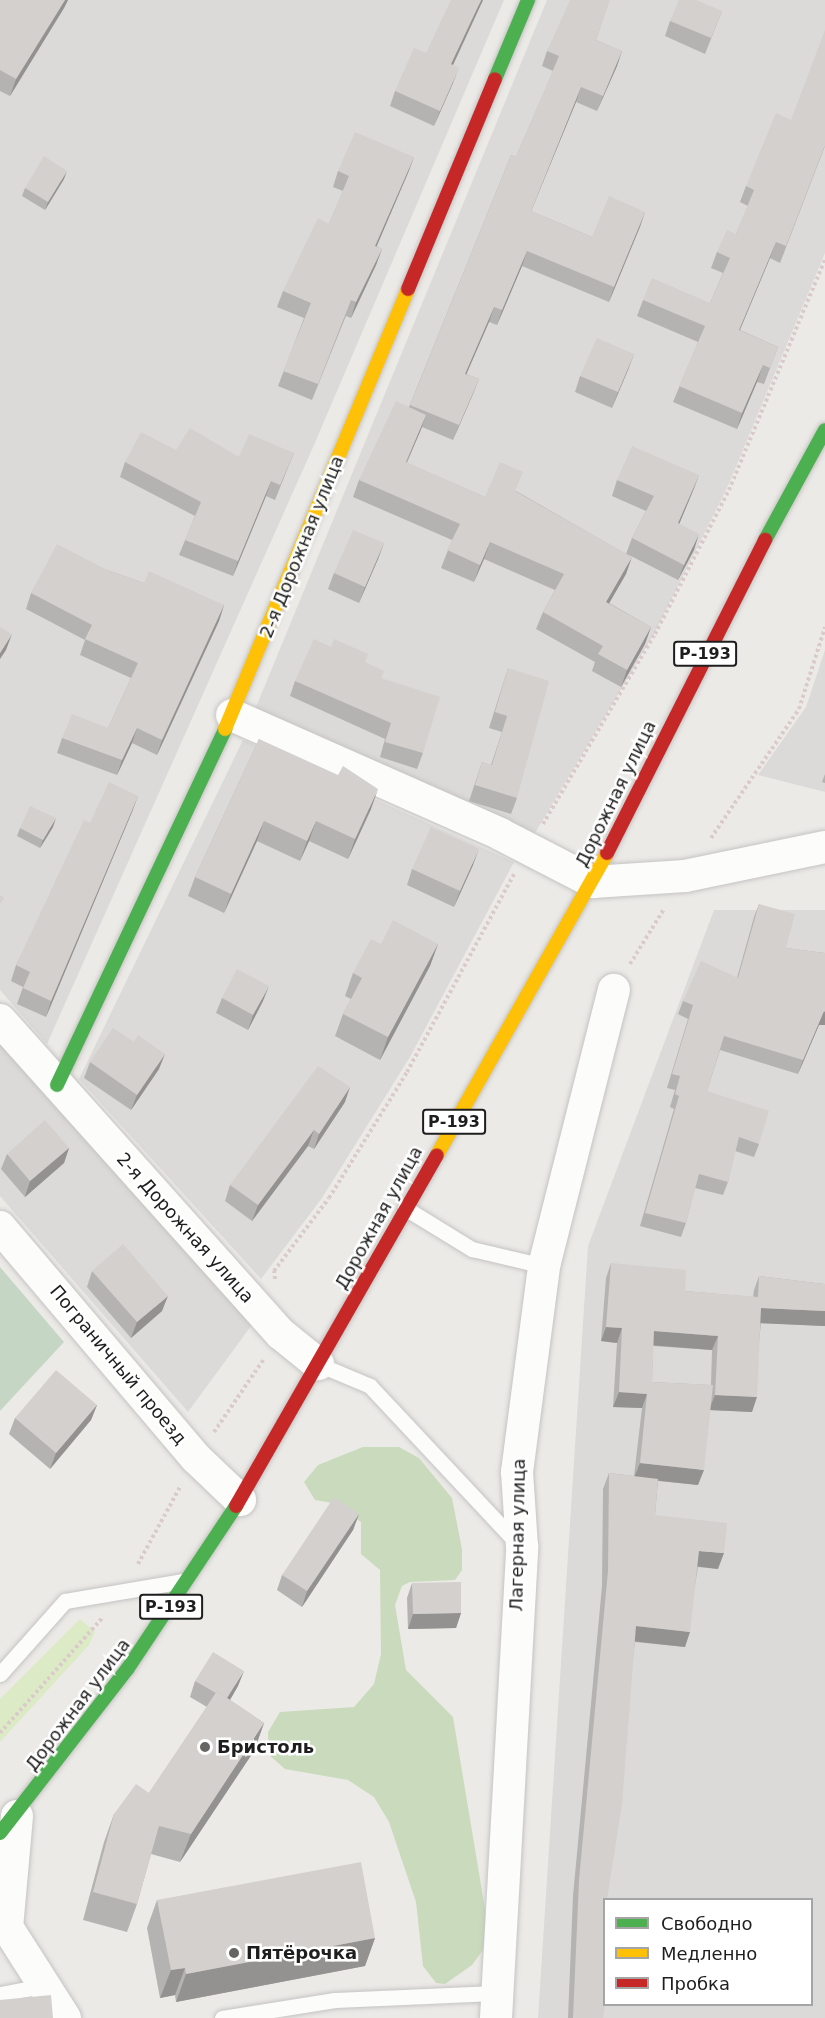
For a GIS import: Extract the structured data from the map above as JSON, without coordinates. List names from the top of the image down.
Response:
{
  "streets": {
    "main road": ["2-я Дорожная улица", "Р-193", "Дорожная улица"],
    "street": ["Пограничный проезд", "Лагерная улица"]
  },
  "crossings": [
    ["2-я Дорожная улица", "Дорожная улица"],
    ["Дорожная улица", "Пограничный проезд"]
  ],
  "places": ["Бристоль", "Пятёрочка"],
  "legend": ["Свободно", "Медленно", "Пробка"]
}
